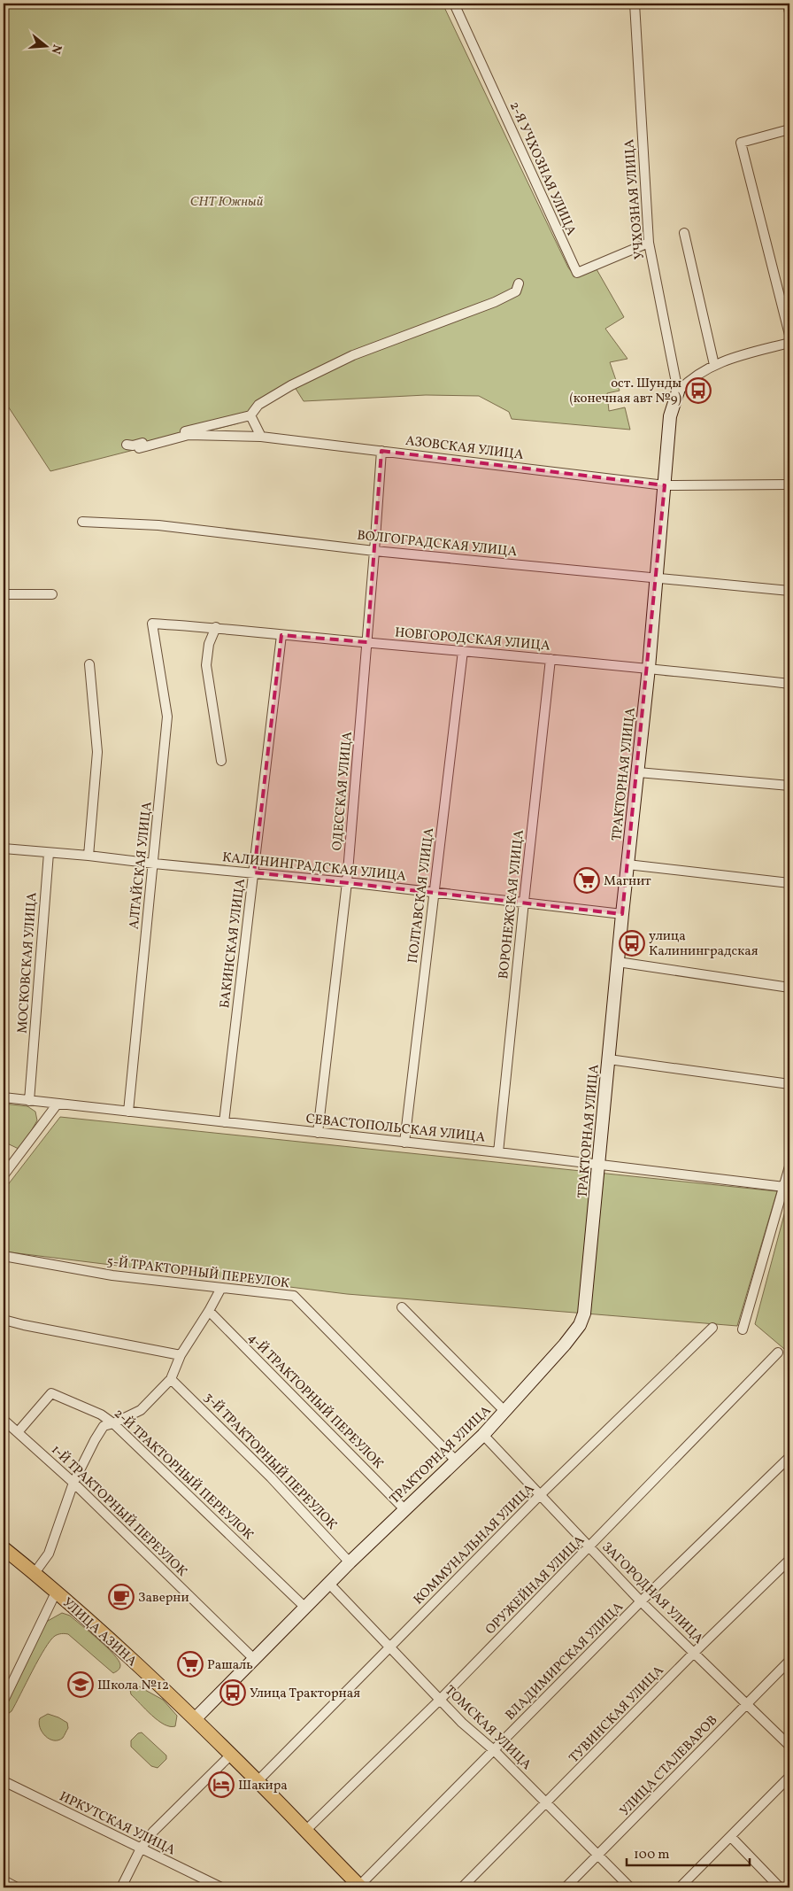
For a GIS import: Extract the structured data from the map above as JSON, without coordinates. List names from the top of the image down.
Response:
{
  "streets": {
    "main road": ["УЛИЦА АЗИНА"],
    "street": [
      "2-Я УЧХОЗНАЯ УЛИЦА",
      "УЧХОЗНАЯ УЛИЦА",
      "АЗОВСКАЯ УЛИЦА",
      "ВОЛГОГРАДСКАЯ УЛИЦА",
      "НОВГОРОДСКАЯ УЛИЦА",
      "ТРАКТОРНАЯ УЛИЦА",
      "ОДЕССКАЯ УЛИЦА",
      "АЛТАЙСКАЯ УЛИЦА",
      "КАЛИНИНГРАДСКАЯ УЛИЦА",
      "ПОЛТАВСКАЯ УЛИЦА",
      "ВОРОНЕЖСКАЯ УЛИЦА",
      "БАКИНСКАЯ УЛИЦА",
      "МОСКОВСКАЯ УЛИЦА",
      "СЕВАСТОПОЛЬСКАЯ УЛИЦА",
      "5-Й ТРАКТОРНЫЙ ПЕРЕУЛОК",
      "4-Й ТРАКТОРНЫЙ ПЕРЕУЛОК",
      "3-Й ТРАКТОРНЫЙ ПЕРЕУЛОК",
      "2-Й ТРАКТОРНЫЙ ПЕРЕУЛОК",
      "1-Й ТРАКТОРНЫЙ ПЕРЕУЛОК",
      "КОММУНАЛЬНАЯ УЛИЦА",
      "ОРУЖЕЙНАЯ УЛИЦА",
      "ЗАГОРОДНАЯ УЛИЦА",
      "ВЛАДИМИРСКАЯ УЛИЦА",
      "ТУВИНСКАЯ УЛИЦА",
      "ТОМСКАЯ УЛИЦА",
      "УЛИЦА СТАЛЕВАРОВ",
      "ИРКУТСКАЯ УЛИЦА"
    ]
  },
  "crossings": [
    ["2-Я УЧХОЗНАЯ УЛИЦА", "УЧХОЗНАЯ УЛИЦА"],
    ["УЧХОЗНАЯ УЛИЦА", "ТРАКТОРНАЯ УЛИЦА"],
    ["АЗОВСКАЯ УЛИЦА", "ТРАКТОРНАЯ УЛИЦА"],
    ["АЗОВСКАЯ УЛИЦА", "ОДЕССКАЯ УЛИЦА"],
    ["ВОЛГОГРАДСКАЯ УЛИЦА", "ТРАКТОРНАЯ УЛИЦА"],
    ["ВОЛГОГРАДСКАЯ УЛИЦА", "ОДЕССКАЯ УЛИЦА"],
    ["НОВГОРОДСКАЯ УЛИЦА", "ТРАКТОРНАЯ УЛИЦА"],
    ["НОВГОРОДСКАЯ УЛИЦА", "ОДЕССКАЯ УЛИЦА"],
    ["НОВГОРОДСКАЯ УЛИЦА", "АЛТАЙСКАЯ УЛИЦА"],
    ["НОВГОРОДСКАЯ УЛИЦА", "ПОЛТАВСКАЯ УЛИЦА"],
    ["НОВГОРОДСКАЯ УЛИЦА", "ВОРОНЕЖСКАЯ УЛИЦА"],
    ["НОВГОРОДСКАЯ УЛИЦА", "БАКИНСКАЯ УЛИЦА"],
    ["ТРАКТОРНАЯ УЛИЦА", "КАЛИНИНГРАДСКАЯ УЛИЦА"],
    ["ТРАКТОРНАЯ УЛИЦА", "СЕВАСТОПОЛЬСКАЯ УЛИЦА"],
    ["ТРАКТОРНАЯ УЛИЦА", "5-Й ТРАКТОРНЫЙ ПЕРЕУЛОК"],
    ["ТРАКТОРНАЯ УЛИЦА", "4-Й ТРАКТОРНЫЙ ПЕРЕУЛОК"],
    ["ТРАКТОРНАЯ УЛИЦА", "3-Й ТРАКТОРНЫЙ ПЕРЕУЛОК"],
    ["ТРАКТОРНАЯ УЛИЦА", "2-Й ТРАКТОРНЫЙ ПЕРЕУЛОК"],
    ["ТРАКТОРНАЯ УЛИЦА", "1-Й ТРАКТОРНЫЙ ПЕРЕУЛОК"],
    ["ТРАКТОРНАЯ УЛИЦА", "ЗАГОРОДНАЯ УЛИЦА"],
    ["ТРАКТОРНАЯ УЛИЦА", "УЛИЦА АЗИНА"],
    ["ТРАКТОРНАЯ УЛИЦА", "ТОМСКАЯ УЛИЦА"],
    ["ОДЕССКАЯ УЛИЦА", "КАЛИНИНГРАДСКАЯ УЛИЦА"],
    ["ОДЕССКАЯ УЛИЦА", "СЕВАСТОПОЛЬСКАЯ УЛИЦА"],
    ["АЛТАЙСКАЯ УЛИЦА", "КАЛИНИНГРАДСКАЯ УЛИЦА"],
    ["АЛТАЙСКАЯ УЛИЦА", "СЕВАСТОПОЛЬСКАЯ УЛИЦА"],
    ["КАЛИНИНГРАДСКАЯ УЛИЦА", "ПОЛТАВСКАЯ УЛИЦА"],
    ["КАЛИНИНГРАДСКАЯ УЛИЦА", "ВОРОНЕЖСКАЯ УЛИЦА"],
    ["КАЛИНИНГРАДСКАЯ УЛИЦА", "БАКИНСКАЯ УЛИЦА"],
    ["КАЛИНИНГРАДСКАЯ УЛИЦА", "МОСКОВСКАЯ УЛИЦА"],
    ["ПОЛТАВСКАЯ УЛИЦА", "СЕВАСТОПОЛЬСКАЯ УЛИЦА"],
    ["ВОРОНЕЖСКАЯ УЛИЦА", "СЕВАСТОПОЛЬСКАЯ УЛИЦА"],
    ["БАКИНСКАЯ УЛИЦА", "СЕВАСТОПОЛЬСКАЯ УЛИЦА"],
    ["МОСКОВСКАЯ УЛИЦА", "СЕВАСТОПОЛЬСКАЯ УЛИЦА"],
    ["2-Й ТРАКТОРНЫЙ ПЕРЕУЛОК", "1-Й ТРАКТОРНЫЙ ПЕРЕУЛОК"],
    ["КОММУНАЛЬНАЯ УЛИЦА", "ЗАГОРОДНАЯ УЛИЦА"],
    ["КОММУНАЛЬНАЯ УЛИЦА", "УЛИЦА АЗИНА"],
    ["КОММУНАЛЬНАЯ УЛИЦА", "ТОМСКАЯ УЛИЦА"],
    ["ОРУЖЕЙНАЯ УЛИЦА", "ЗАГОРОДНАЯ УЛИЦА"],
    ["ОРУЖЕЙНАЯ УЛИЦА", "УЛИЦА АЗИНА"],
    ["ОРУЖЕЙНАЯ УЛИЦА", "ТОМСКАЯ УЛИЦА"],
    ["ЗАГОРОДНАЯ УЛИЦА", "ВЛАДИМИРСКАЯ УЛИЦА"],
    ["ЗАГОРОДНАЯ УЛИЦА", "ТУВИНСКАЯ УЛИЦА"],
    ["ЗАГОРОДНАЯ УЛИЦА", "УЛИЦА СТАЛЕВАРОВ"],
    ["УЛИЦА АЗИНА", "ВЛАДИМИРСКАЯ УЛИЦА"],
    ["ВЛАДИМИРСКАЯ УЛИЦА", "ТОМСКАЯ УЛИЦА"],
    ["ТУВИНСКАЯ УЛИЦА", "ТОМСКАЯ УЛИЦА"],
    ["ТОМСКАЯ УЛИЦА", "УЛИЦА СТАЛЕВАРОВ"]
  ],
  "parks": ["СНТ Южный"],
  "places": {
    "bus stop": ["ост. Шунды (конечная авт №9)", "улица Калининградская", "Улица Тракторная"],
    "supermarket": ["Магнит", "Рашаль"],
    "cafe": ["Заверни"],
    "school or university": ["Школа №12"],
    "hotel": ["Шакира"]
  },
  "scale_bar": "100 m",
  "north": "right"
}
